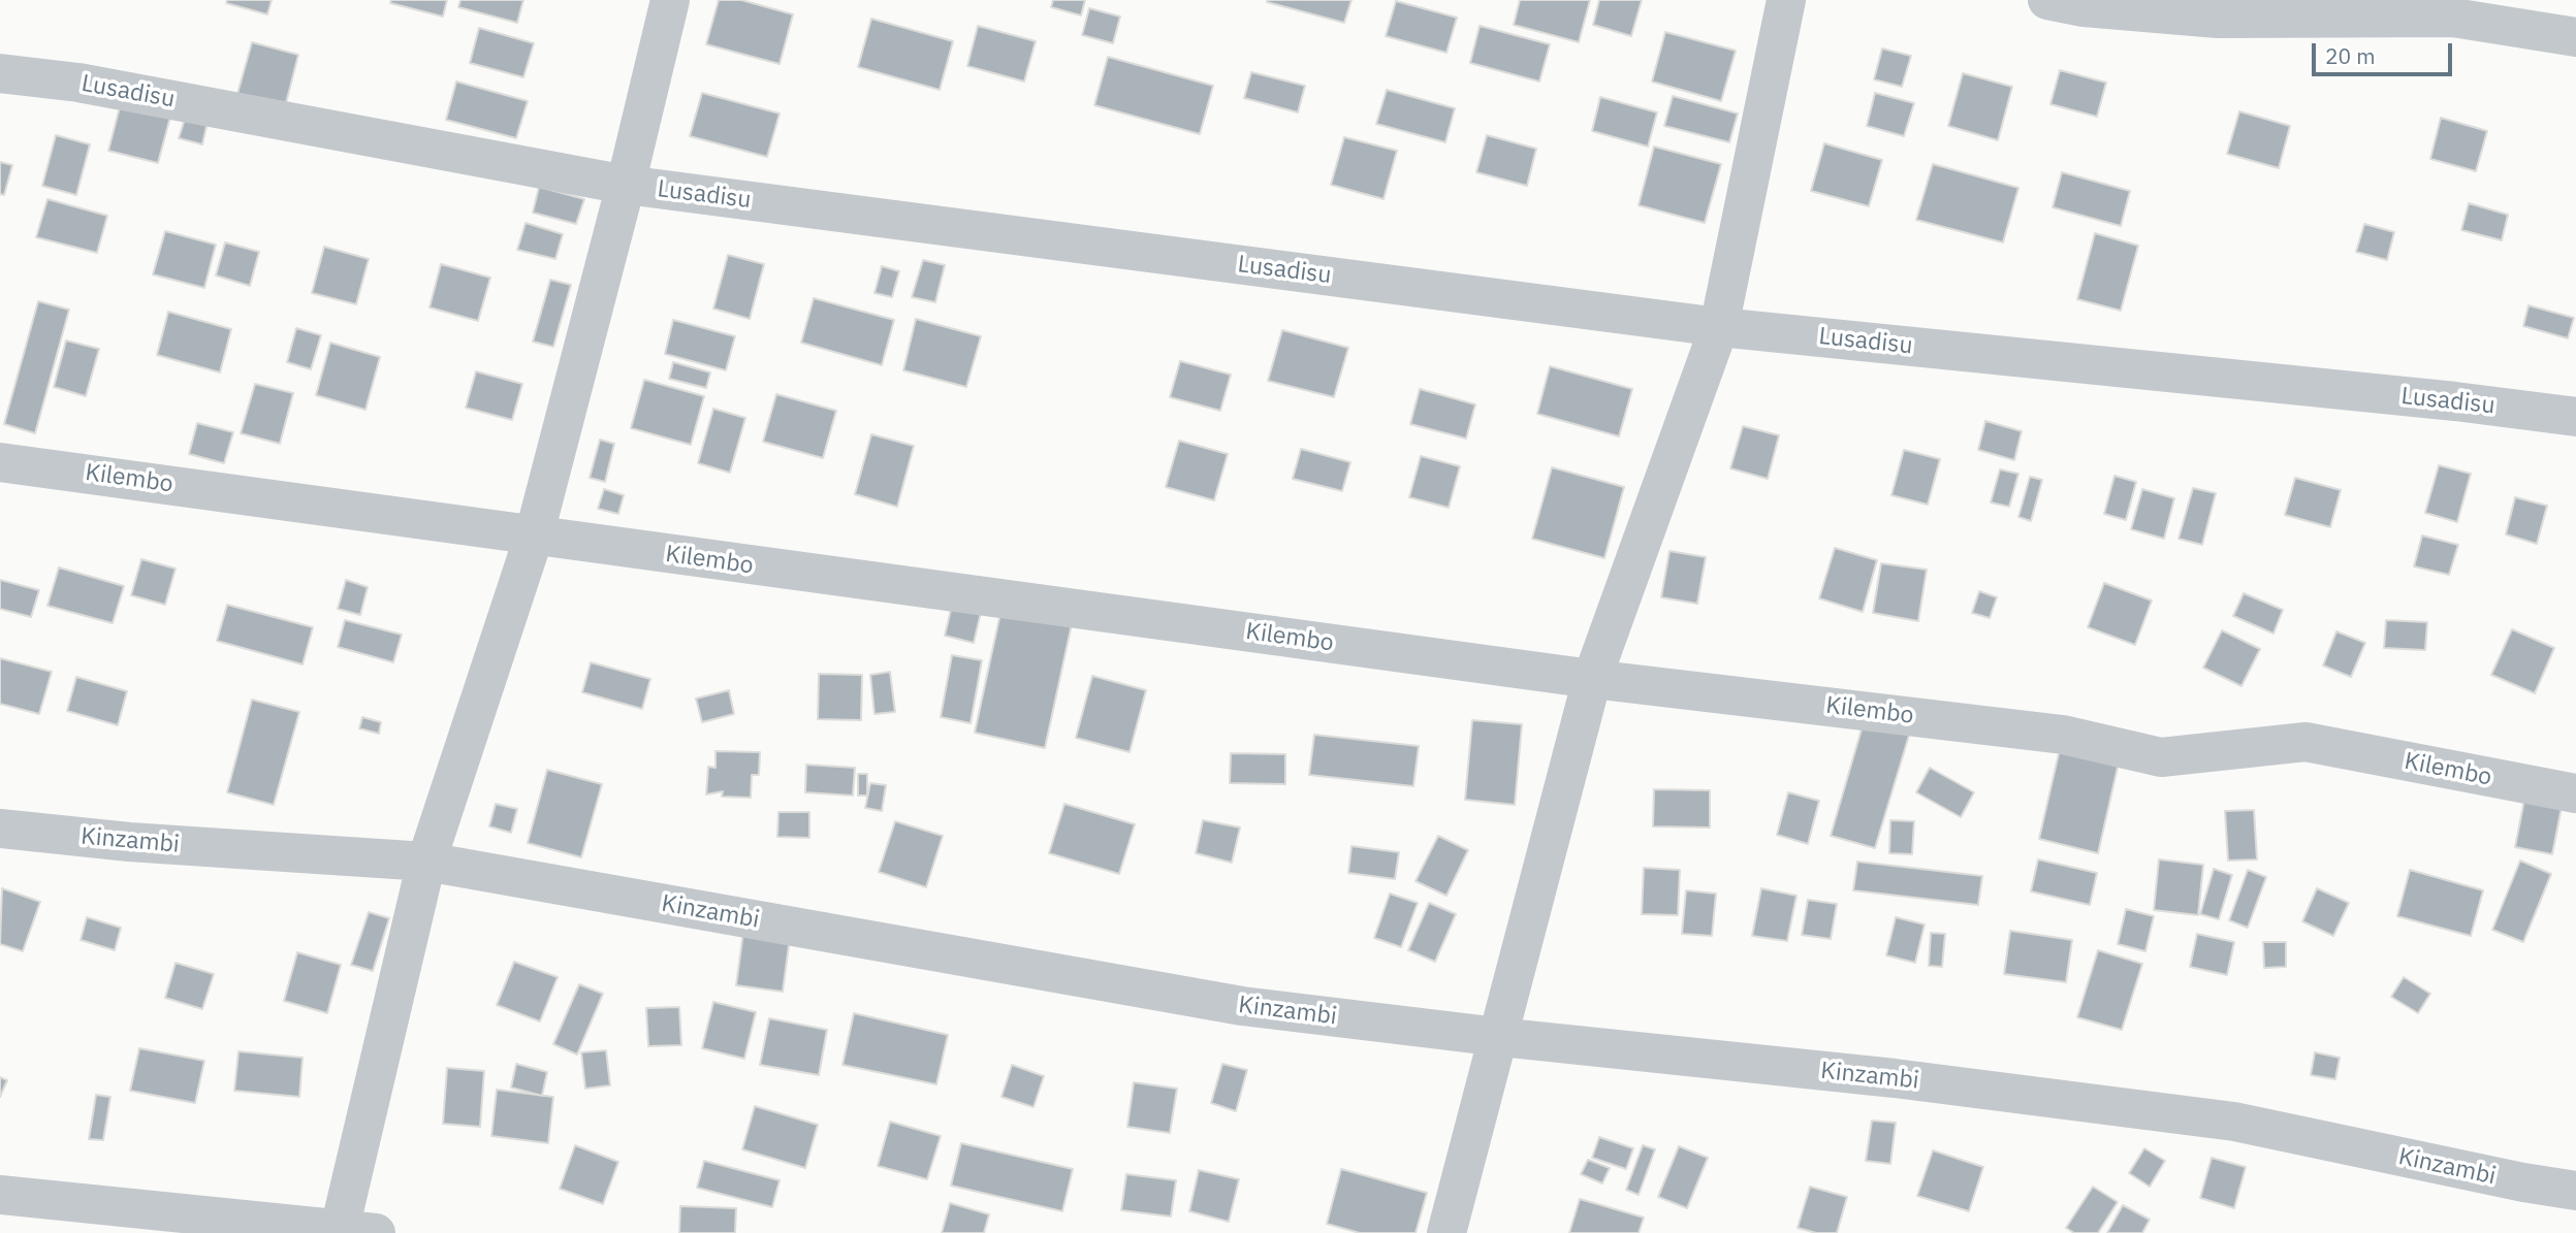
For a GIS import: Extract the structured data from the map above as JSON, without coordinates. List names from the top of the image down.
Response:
{
  "streets": {
    "street": ["Lusadisu", "Kilembo", "Kinzambi"]
  },
  "scale_bar": "20 m"
}
